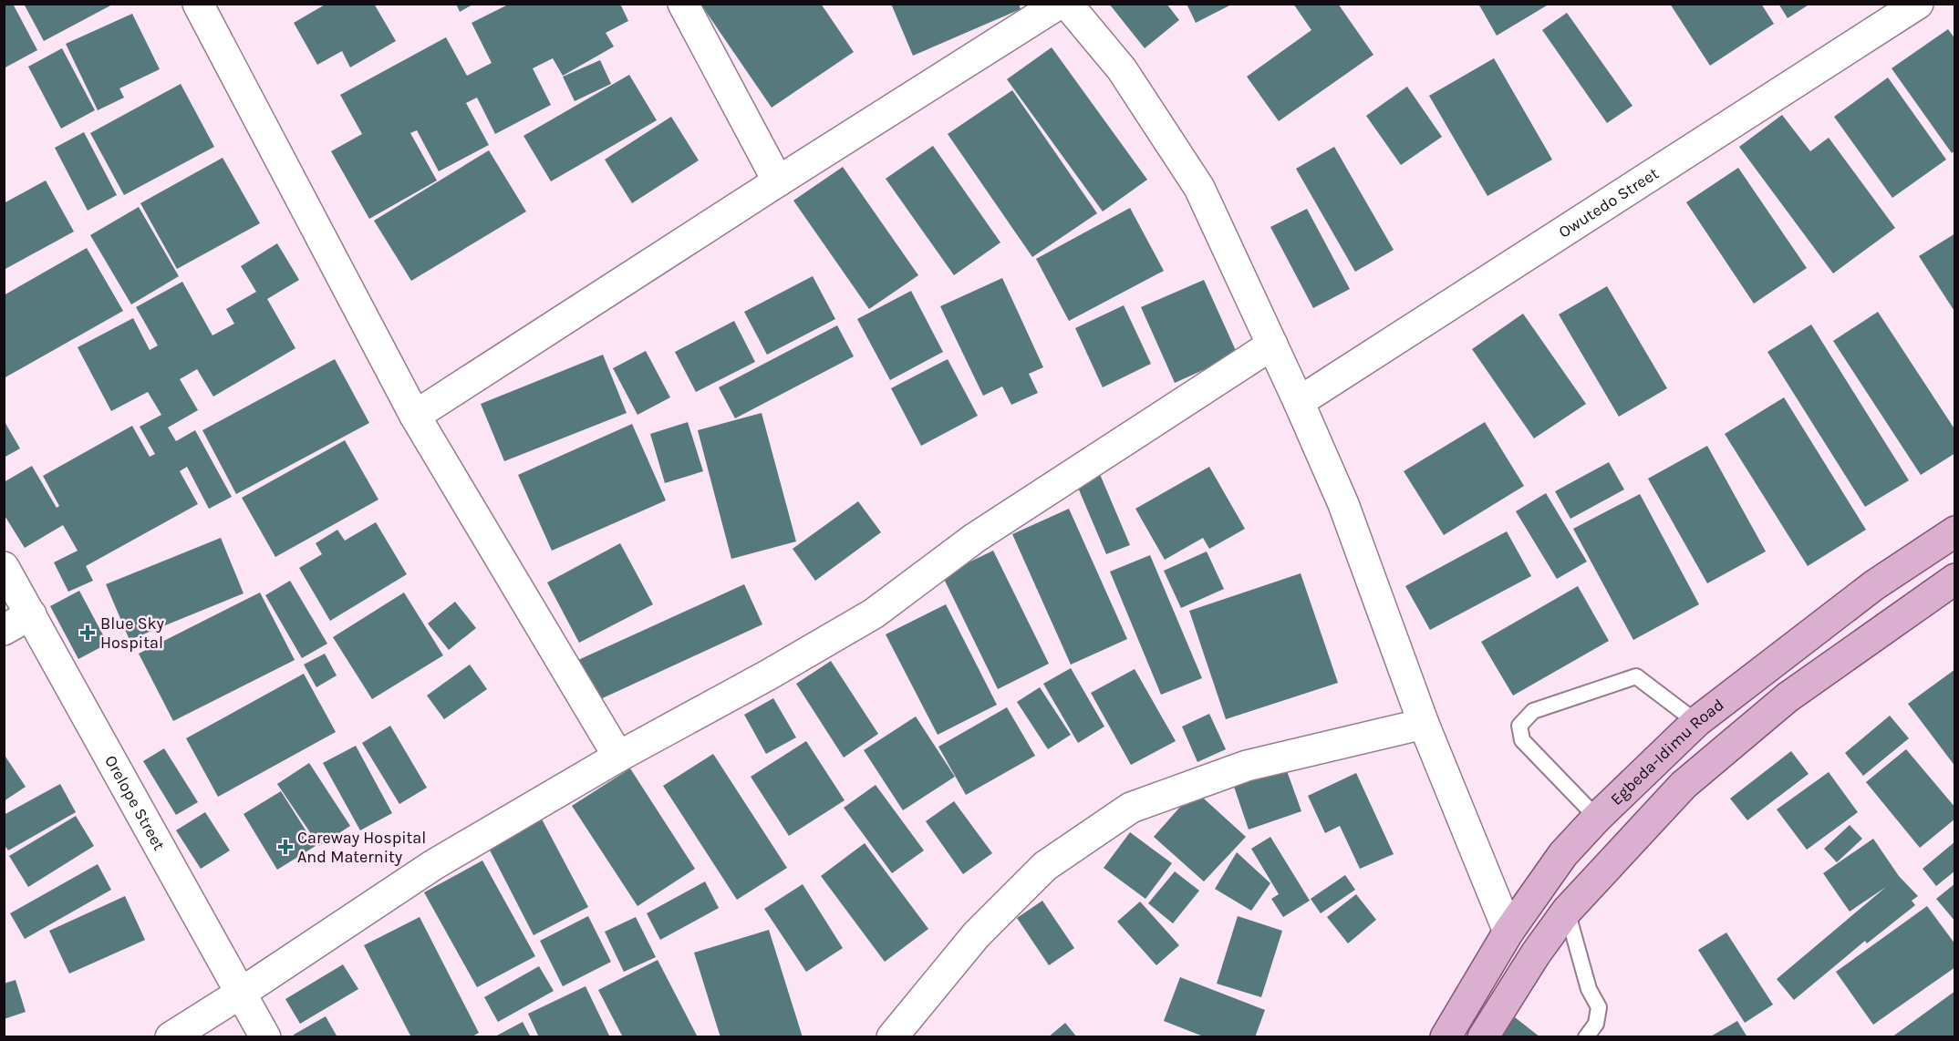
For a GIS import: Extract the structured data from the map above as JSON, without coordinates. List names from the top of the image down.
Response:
{
  "streets": {
    "main road": ["Egbeda-Idimu Road"],
    "street": ["Owutedo Street", "Orelope Street"]
  },
  "places": {
    "health": ["Blue Sky Hospital", "Careway Hospital And Maternity"]
  }
}
